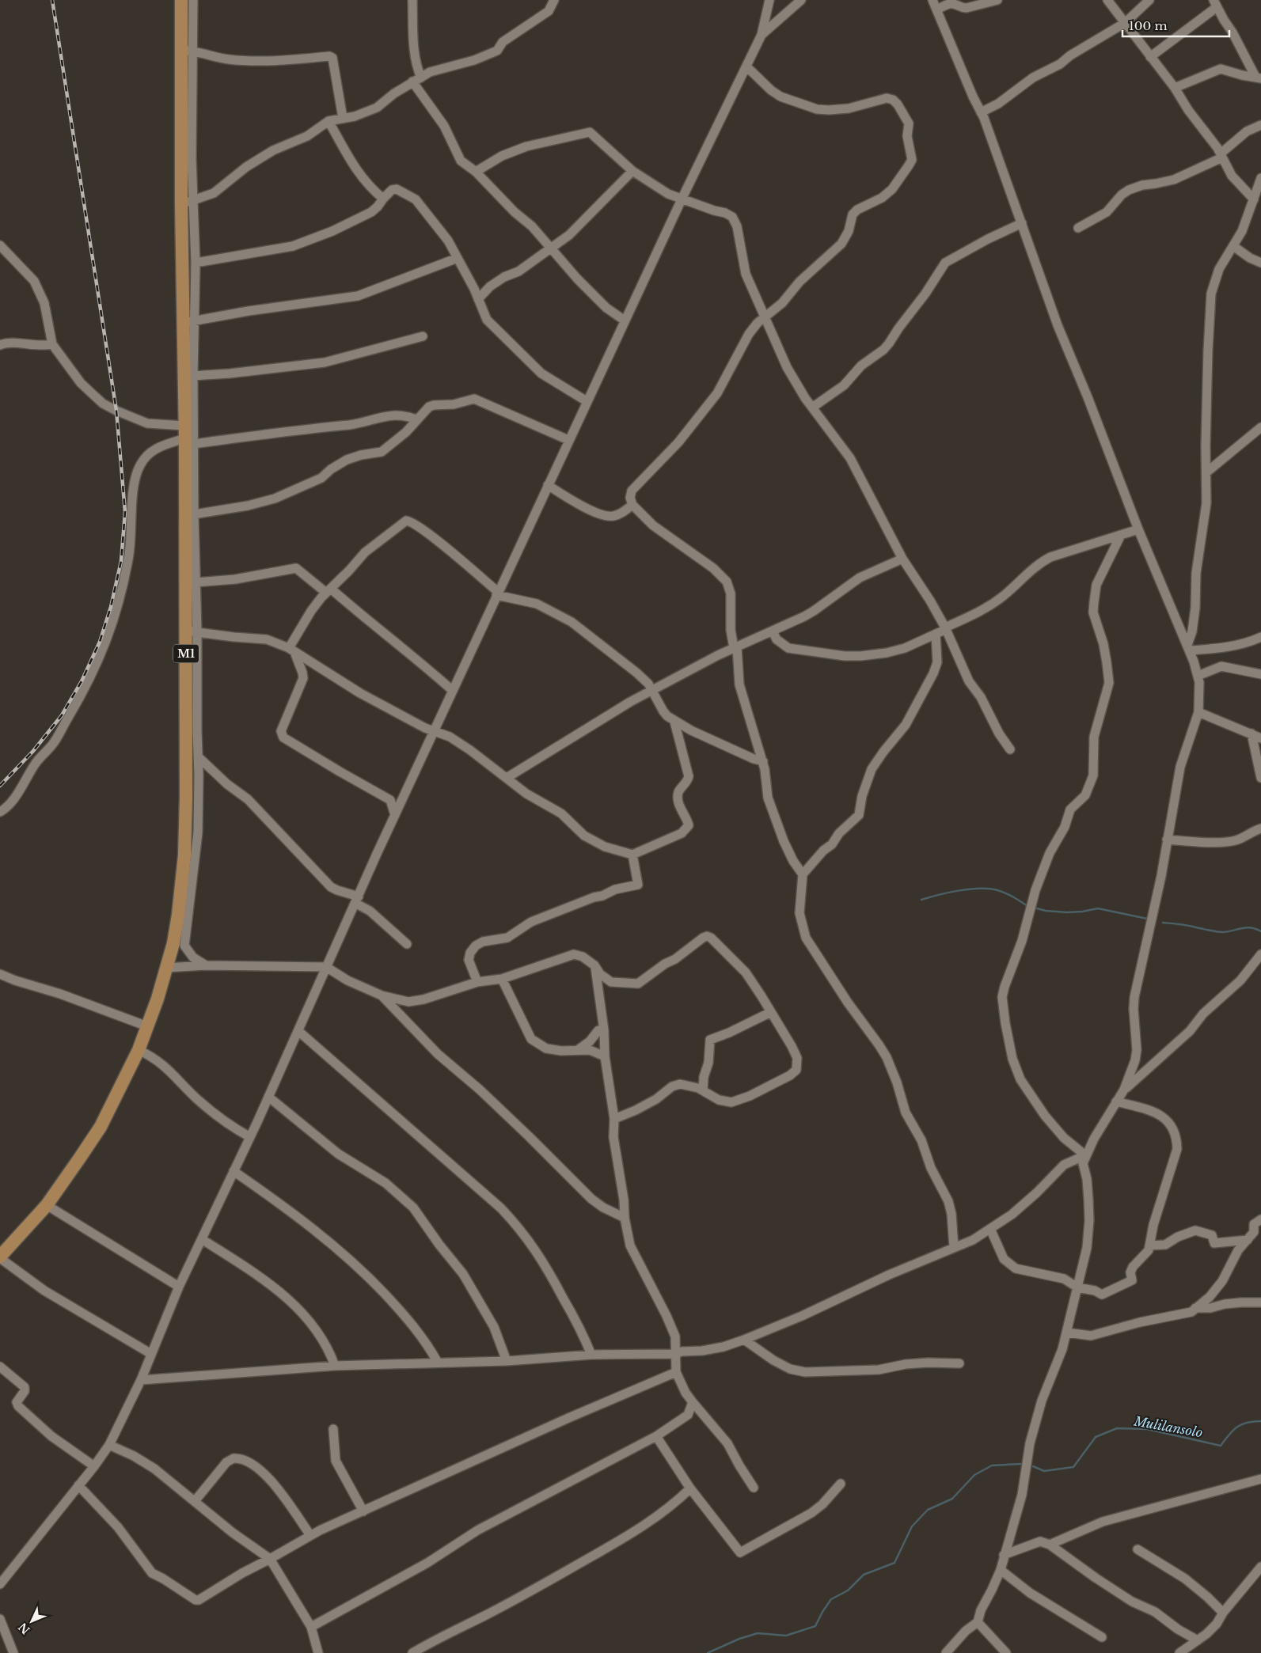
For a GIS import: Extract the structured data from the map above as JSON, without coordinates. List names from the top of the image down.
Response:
{
  "streets": {
    "main road": ["M1"]
  },
  "water": ["Mulilansolo"],
  "scale_bar": "100 m",
  "north": "bottom left"
}
